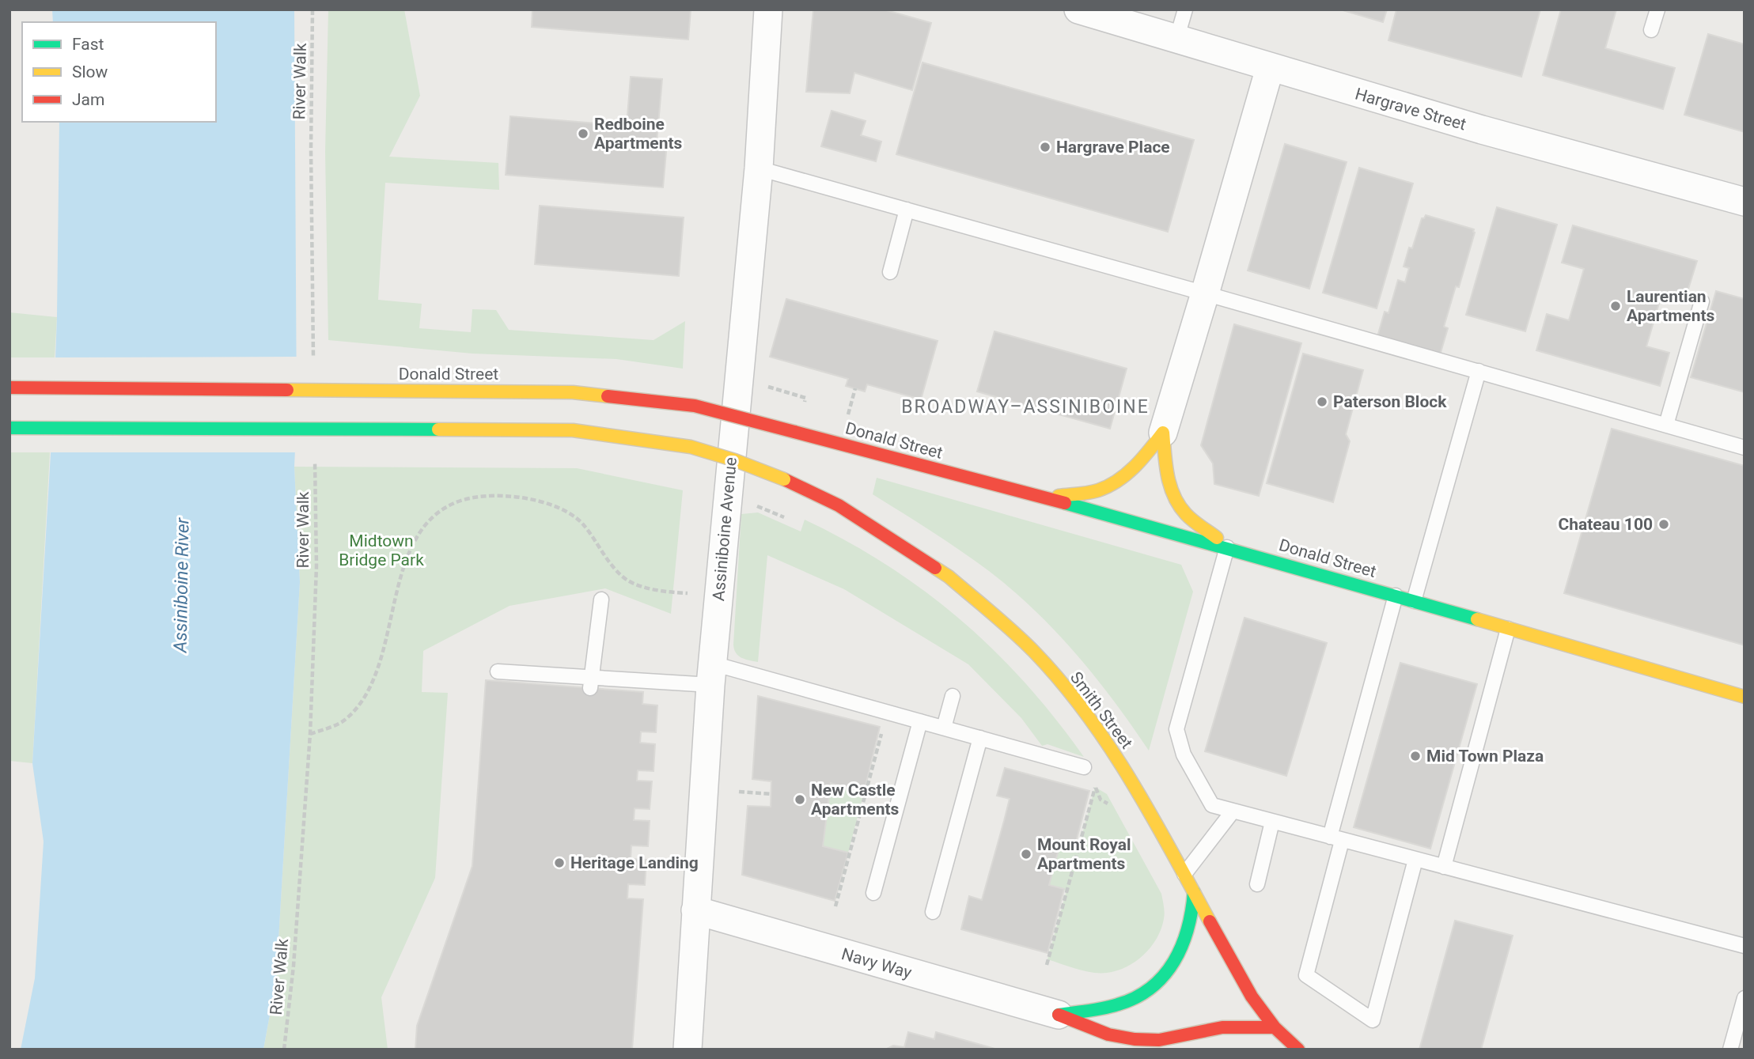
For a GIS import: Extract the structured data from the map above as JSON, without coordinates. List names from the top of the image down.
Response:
{
  "streets": {
    "main road": ["Donald Street", "Smith Street"],
    "street": ["Hargrave Street", "Assiniboine Avenue", "Navy Way"],
    "path": ["River Walk"]
  },
  "crossings": [
    ["Assiniboine Avenue", "Navy Way"]
  ],
  "districts": ["BROADWAY–ASSINIBOINE"],
  "water": ["Assiniboine River"],
  "parks": ["Midtown Bridge Park"],
  "places": [
    "Redboine Apartments",
    "Hargrave Place",
    "Laurentian Apartments",
    "Paterson Block",
    "Chateau 100",
    "Mid Town Plaza",
    "New Castle Apartments",
    "Mount Royal Apartments",
    "Heritage Landing"
  ],
  "legend": ["Fast", "Slow", "Jam"]
}
